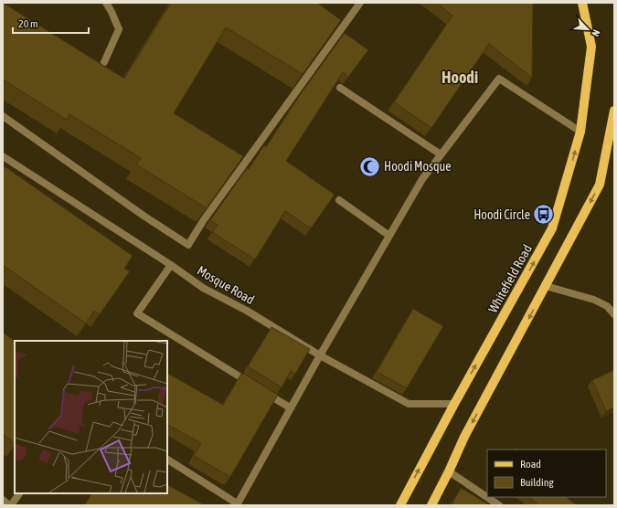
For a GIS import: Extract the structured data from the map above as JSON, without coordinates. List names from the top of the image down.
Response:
{
  "streets": {
    "main road": ["Whitefield Road"],
    "street": ["Mosque Road"]
  },
  "crossings": [
    ["Whitefield Road", "Mosque Road"]
  ],
  "districts": ["Hoodi"],
  "places": {
    "mosque": ["Hoodi Mosque"],
    "bus stop": ["Hoodi Circle"]
  },
  "legend": ["Road", "Building"],
  "scale_bar": "20 m",
  "north": "bottom right"
}
